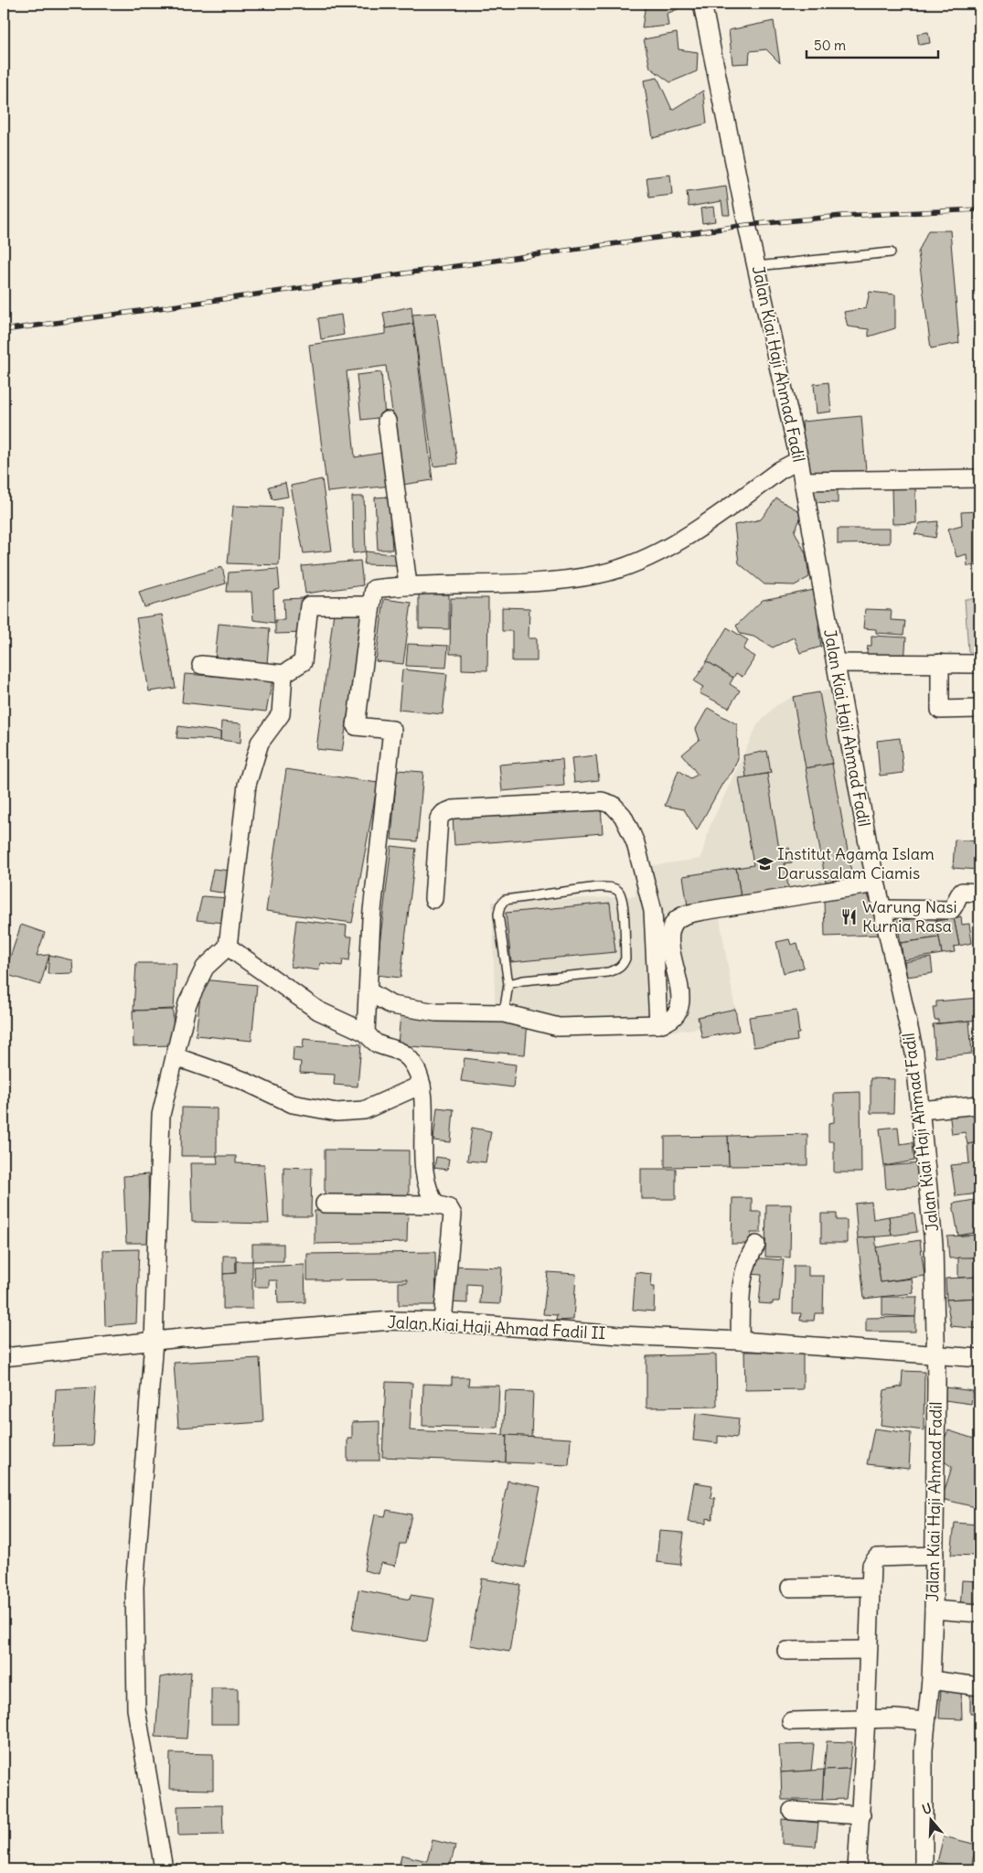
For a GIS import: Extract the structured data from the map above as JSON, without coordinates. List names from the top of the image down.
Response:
{
  "streets": {
    "street": ["Jalan Kiai Haji Ahmad Fadil", "Jalan Kiai Haji Ahmad Fadil II"]
  },
  "crossings": [
    ["Jalan Kiai Haji Ahmad Fadil", "Jalan Kiai Haji Ahmad Fadil II"]
  ],
  "places": {
    "school or university": ["Institut Agama Islam Darussalam Ciamis"],
    "restaurant": ["Warung Nasi Kurnia Rasa"]
  },
  "scale_bar": "50 m",
  "north": "top"
}
